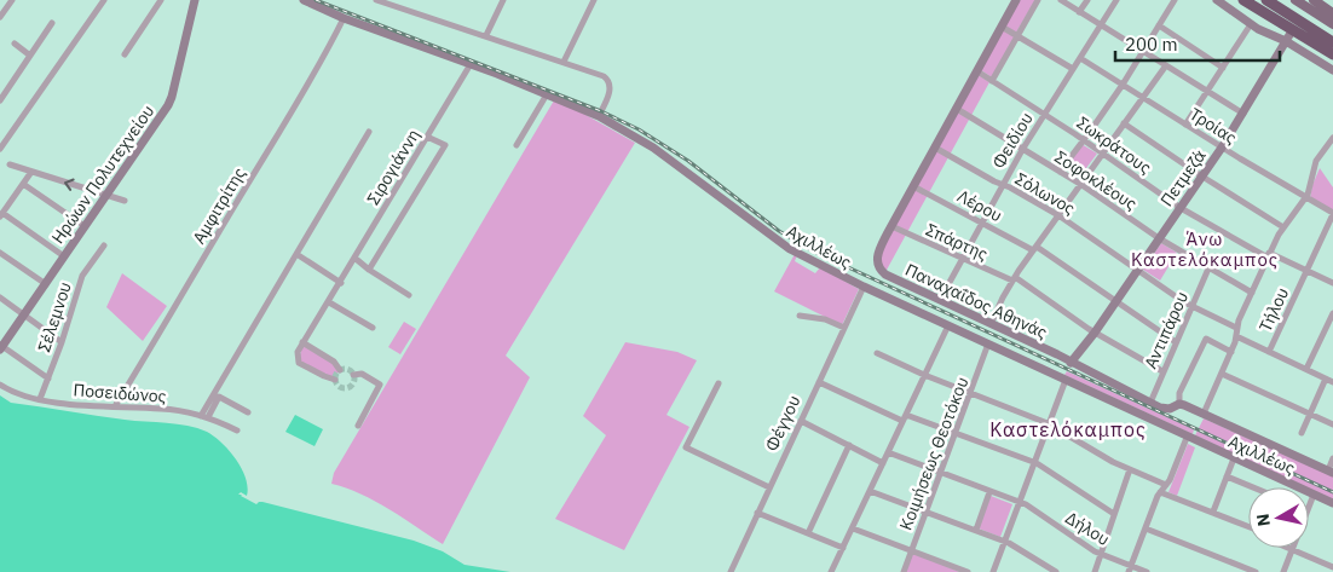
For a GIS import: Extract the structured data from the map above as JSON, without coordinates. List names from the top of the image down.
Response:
{
  "streets": {
    "street": [
      "Τροίας",
      "Φειδίου",
      "Σωκράτους",
      "Σιρογιάννη",
      "Ηρώων Πολυτεχνείου",
      "Πετμεζά",
      "Σοφοκλέους",
      "Σόλωνος",
      "Αμφιτρίτης",
      "Λέρου",
      "Σπάρτης",
      "Αχιλλέως",
      "Παναχαΐδος Αθηνάς",
      "Τήλου",
      "Σέλεμνου",
      "Αντιπάρου",
      "Ποσειδώνος",
      "Φέγγου",
      "Κοιμήσεως Θεοτόκου",
      "Δήλου"
    ]
  },
  "crossings": [
    ["Τροίας", "Φειδίου"],
    ["Τροίας", "Πετμεζά"],
    ["Τροίας", "Τήλου"],
    ["Φειδίου", "Σωκράτους"],
    ["Φειδίου", "Σοφοκλέους"],
    ["Φειδίου", "Σόλωνος"],
    ["Φειδίου", "Λέρου"],
    ["Φειδίου", "Σπάρτης"],
    ["Φειδίου", "Παναχαΐδος Αθηνάς"],
    ["Σωκράτους", "Πετμεζά"],
    ["Σωκράτους", "Τήλου"],
    ["Σιρογιάννη", "Αχιλλέως"],
    ["Πετμεζά", "Σοφοκλέους"],
    ["Πετμεζά", "Σόλωνος"],
    ["Πετμεζά", "Λέρου"],
    ["Πετμεζά", "Σπάρτης"],
    ["Πετμεζά", "Παναχαΐδος Αθηνάς"],
    ["Σοφοκλέους", "Αντιπάρου"],
    ["Σόλωνος", "Αντιπάρου"],
    ["Αμφιτρίτης", "Αχιλλέως"],
    ["Αμφιτρίτης", "Ποσειδώνος"],
    ["Σπάρτης", "Παναχαΐδος Αθηνάς"],
    ["Σπάρτης", "Αντιπάρου"],
    ["Αχιλλέως", "Παναχαΐδος Αθηνάς"],
    ["Αχιλλέως", "Αντιπάρου"],
    ["Αχιλλέως", "Φέγγου"],
    ["Αχιλλέως", "Κοιμήσεως Θεοτόκου"],
    ["Παναχαΐδος Αθηνάς", "Αντιπάρου"],
    ["Σέλεμνου", "Ποσειδώνος"],
    ["Κοιμήσεως Θεοτόκου", "Δήλου"]
  ],
  "districts": ["Άνω Καστελόκαμπος", "Καστελόκαμπος"],
  "scale_bar": "200 m",
  "north": "left"
}
